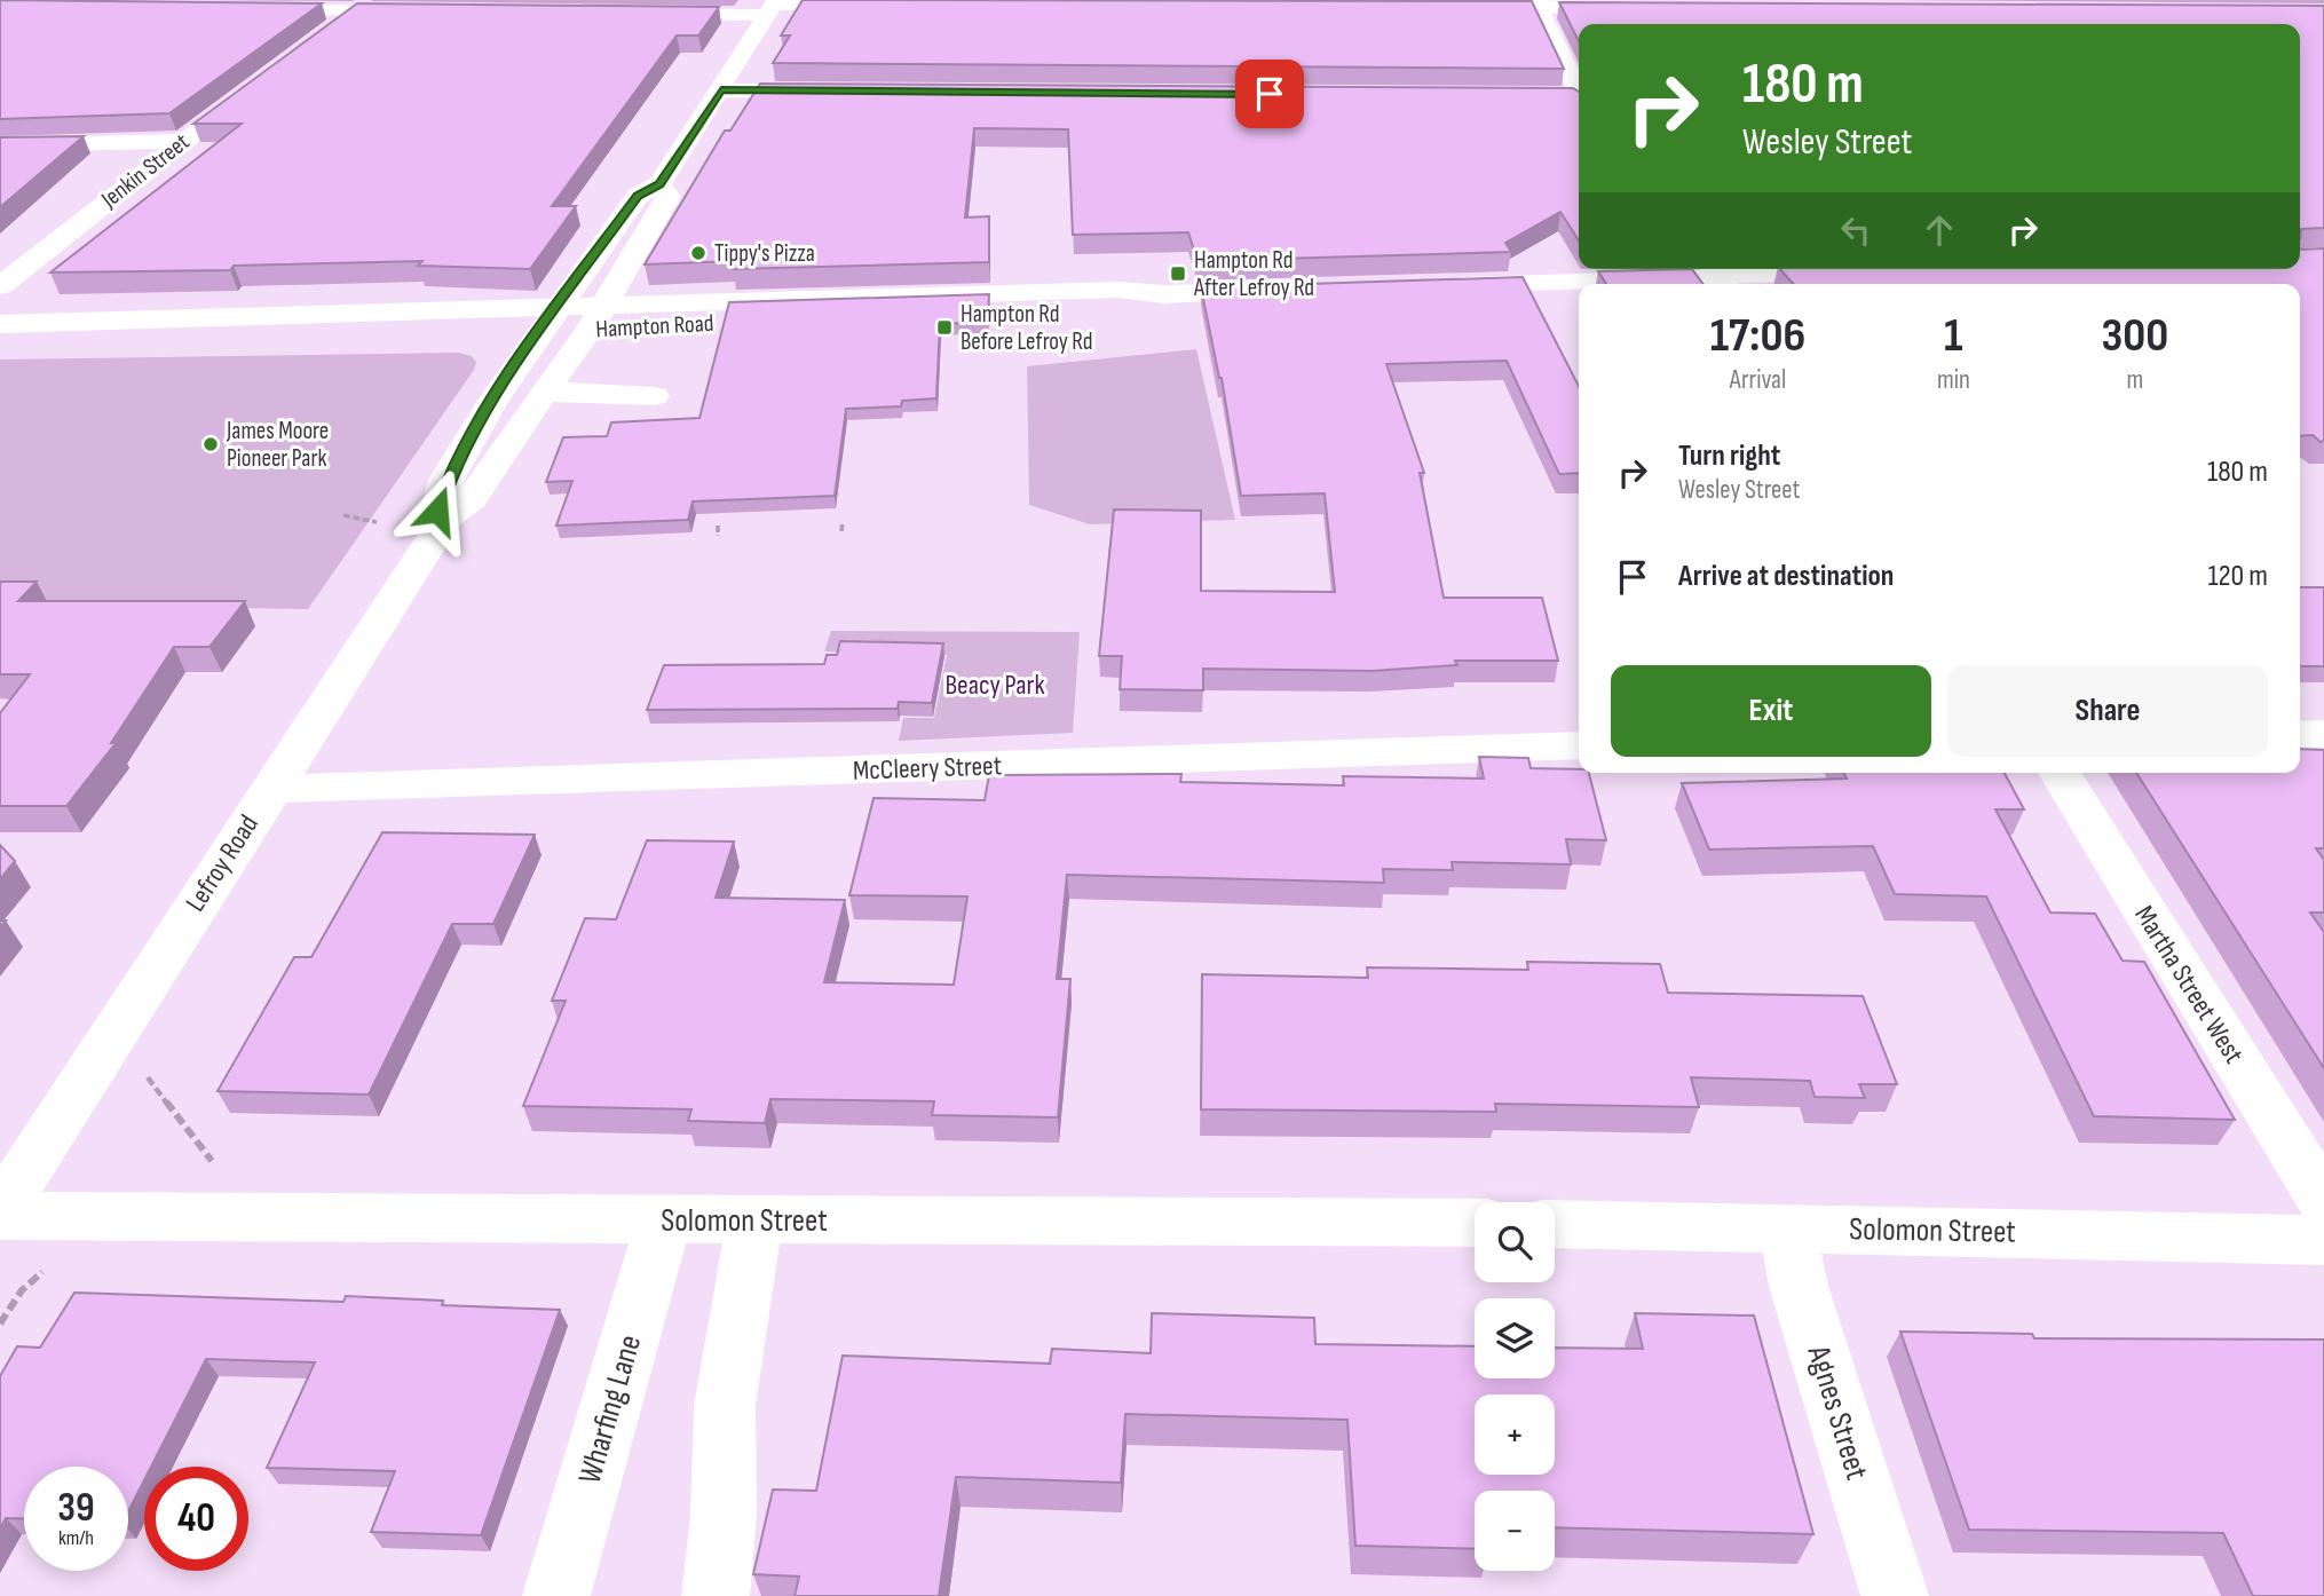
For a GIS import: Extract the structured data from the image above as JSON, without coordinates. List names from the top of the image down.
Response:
{
  "streets": {
    "street": [
      "Jenkin Street",
      "Hampton Road",
      "McCleery Street",
      "Lefroy Road",
      "Martha Street West",
      "Solomon Street",
      "Wharfing Lane",
      "Agnes Street"
    ]
  },
  "crossings": [
    ["Hampton Road", "Lefroy Road"],
    ["McCleery Street", "Lefroy Road"],
    ["Lefroy Road", "Solomon Street"],
    ["Solomon Street", "Wharfing Lane"],
    ["Solomon Street", "Agnes Street"]
  ],
  "parks": ["Beacy Park"],
  "places": {
    "other": ["Tippy's Pizza", "James Moore Pioneer Park"],
    "transit": ["Hampton Rd After Lefroy Rd", "Hampton Rd Before Lefroy Rd"]
  },
  "page": {
    "turn": ["180 m", "Wesley Street"],
    "eta": [
      "17:06",
      "Arrival",
      "1",
      "min",
      "300",
      "m"
    ],
    "list": [
      {
        "name": "Turn right",
        "note": "Wesley Street",
        "value": "180 m"
      },
      {
        "name": "Arrive at destination",
        "value": "120 m"
      }
    ],
    "buttons": ["Exit", "Share"],
    "map_buttons": ["+", "−"],
    "speed": "39 km/h",
    "limit": "40"
  }
}
